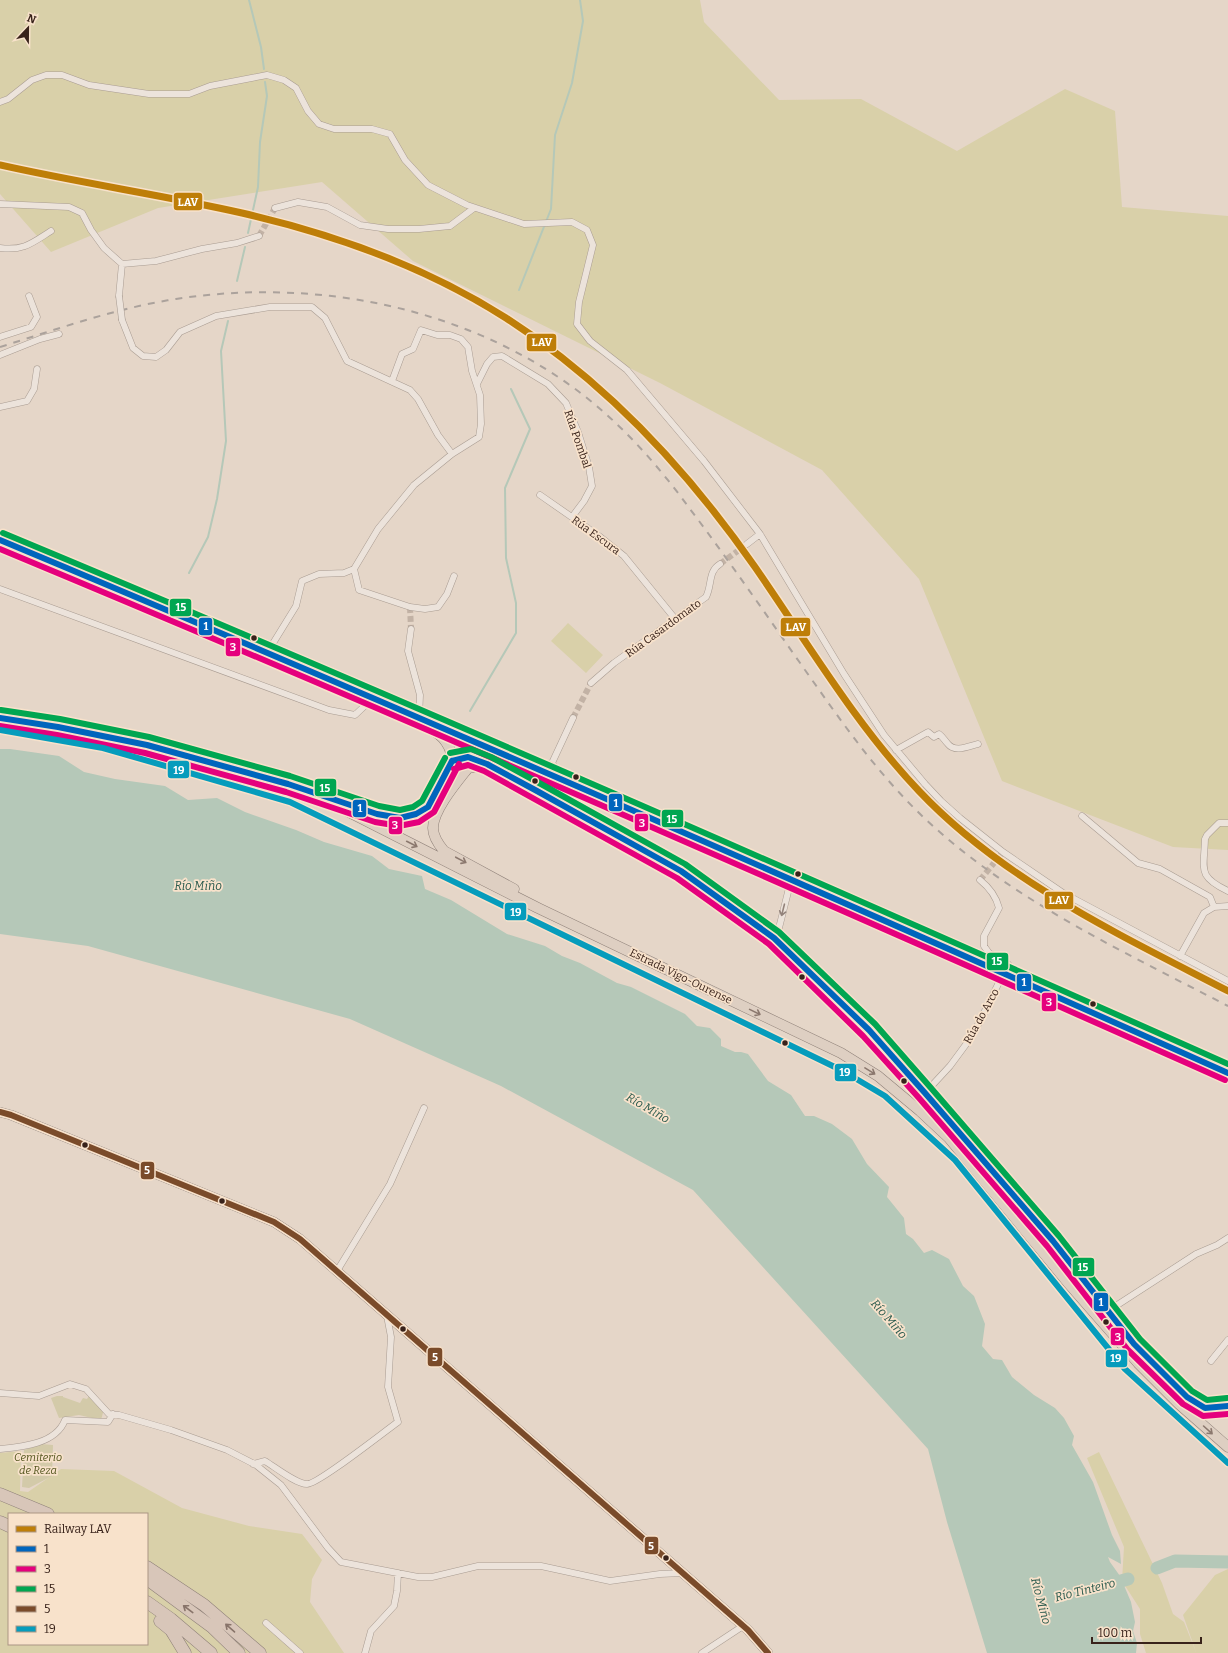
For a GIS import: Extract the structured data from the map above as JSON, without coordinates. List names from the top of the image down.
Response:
{
  "streets": {
    "highway": ["Estrada Vigo-Ourense"],
    "street": [
      "Rúa Pombal",
      "Rúa Escura",
      "Rúa Casardomato",
      "Rúa do Arco"
    ]
  },
  "crossings": [
    ["Rúa Pombal", "Rúa Escura"],
    ["Rúa Escura", "Rúa Casardomato"]
  ],
  "one_way": ["Estrada Vigo-Ourense"],
  "water": ["Río Miño", "Río Tinteiro"],
  "parks": ["Cemiterio de Reza"],
  "lines": [
    "rail line LAV",
    "transit line 15",
    "transit line 1",
    "transit line 3",
    "transit line 19",
    "transit line 5"
  ],
  "legend": [
    "Railway LAV",
    "1",
    "3",
    "15",
    "5",
    "19"
  ],
  "scale_bar": "100 m",
  "north": "top"
}
